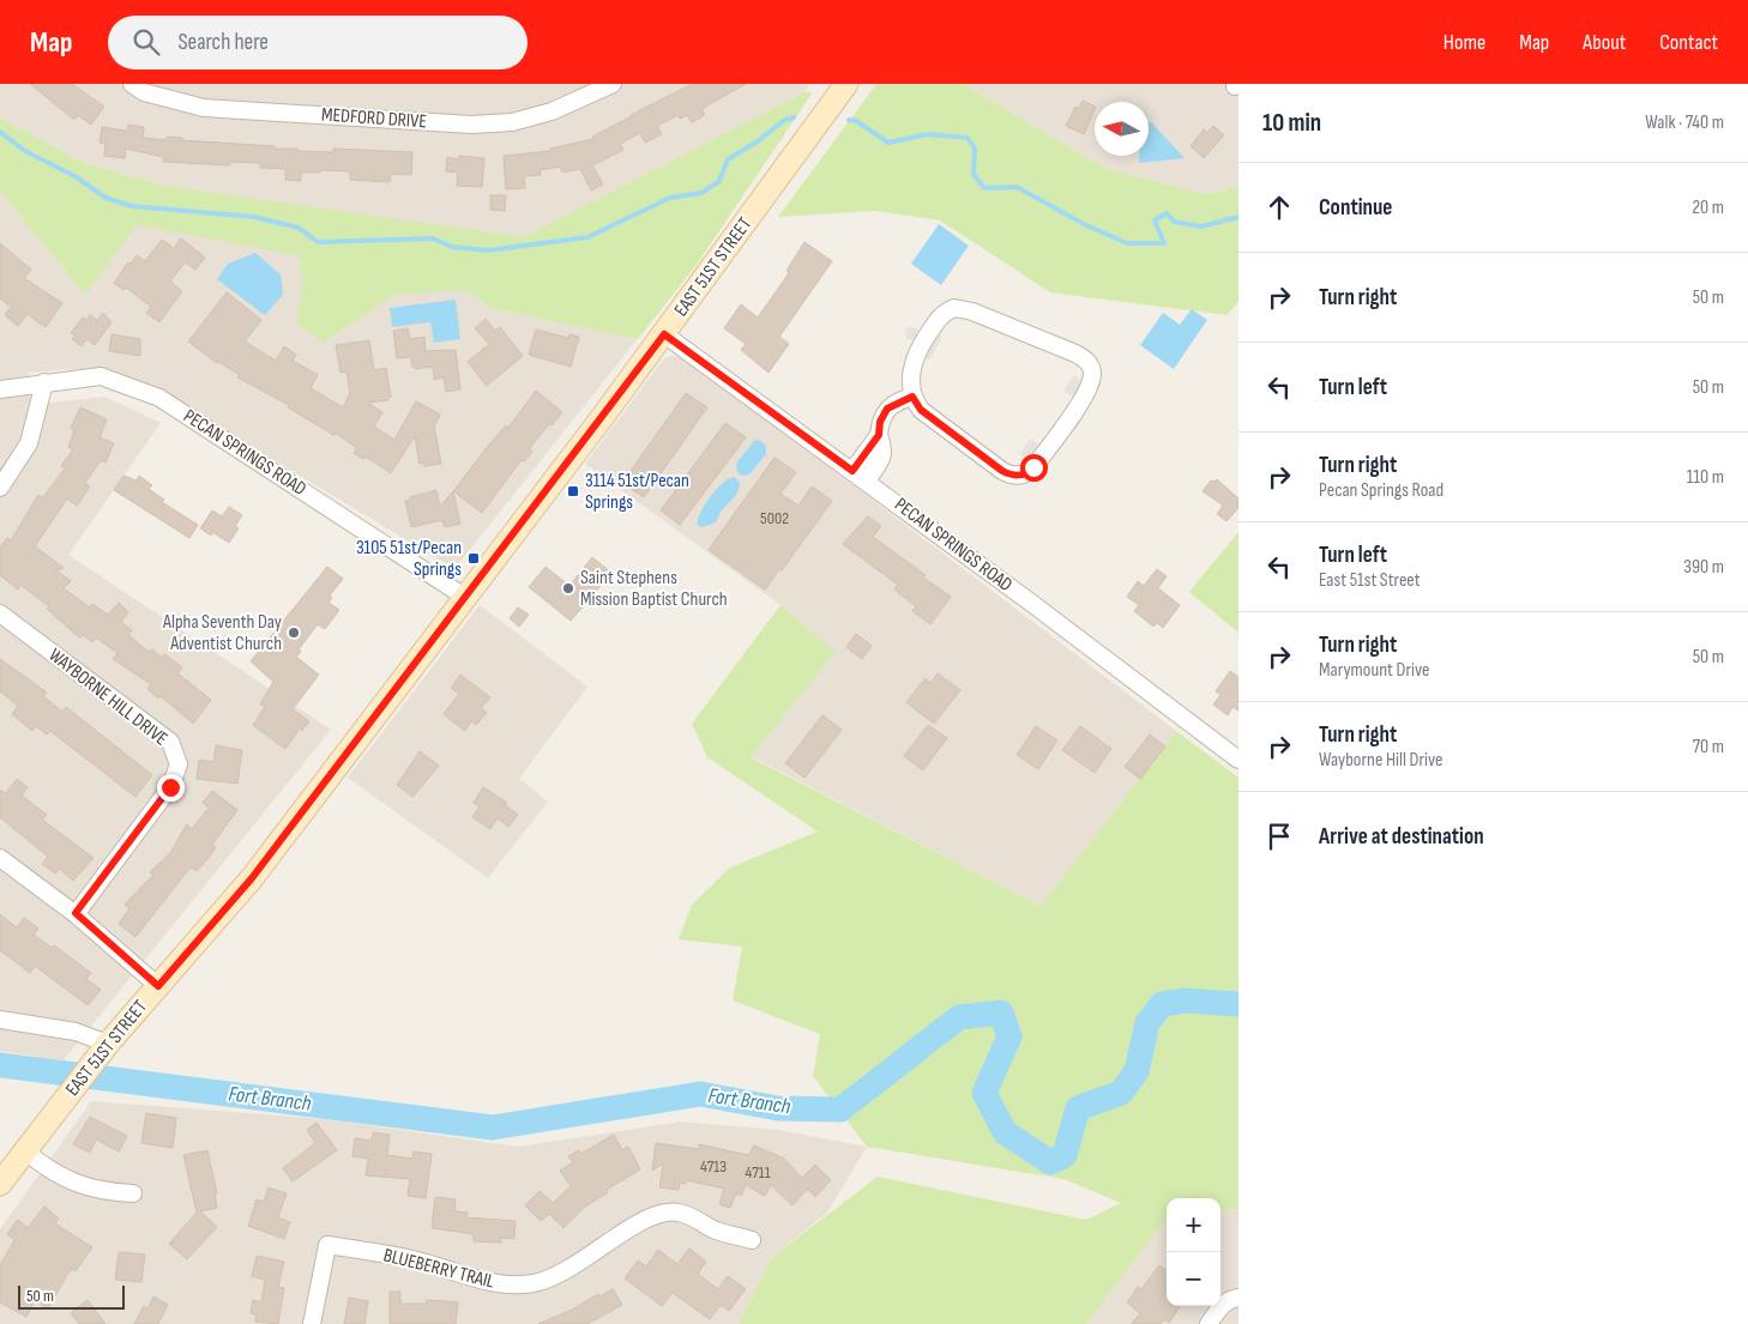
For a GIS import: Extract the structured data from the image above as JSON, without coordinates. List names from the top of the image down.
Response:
{
  "streets": {
    "main road": ["EAST 51ST STREET"],
    "street": [
      "MEDFORD DRIVE",
      "PECAN SPRINGS ROAD",
      "WAYBORNE HILL DRIVE",
      "BLUEBERRY TRAIL"
    ]
  },
  "crossings": [
    ["EAST 51ST STREET", "PECAN SPRINGS ROAD"]
  ],
  "water": ["Fort Branch"],
  "places": {
    "transit": ["3114 51st/Pecan Springs", "3105 51st/Pecan Springs"],
    "other": ["Saint Stephens Mission Baptist Church", "Alpha Seventh Day Adventist Church"]
  },
  "house_numbers": ["5002", "4713", "4711"],
  "scale_bar": "50 m",
  "north": "left",
  "page": {
    "header": "Map",
    "search": "Search here",
    "nav": [
      "Home",
      "Map",
      "About",
      "Contact"
    ],
    "heading": ["10 min", "Walk · 740 m"],
    "list": [
      ["Continue", "20 m"],
      ["Turn right", "50 m"],
      ["Turn left", "50 m"],
      ["Turn right", "Pecan Springs Road", "110 m"],
      ["Turn left", "East 51st Street", "390 m"],
      ["Turn right", "Marymount Drive", "50 m"],
      ["Turn right", "Wayborne Hill Drive", "70 m"],
      "Arrive at destination"
    ],
    "map_buttons": ["+", "−"],
    "scale": "50 m"
  }
}
